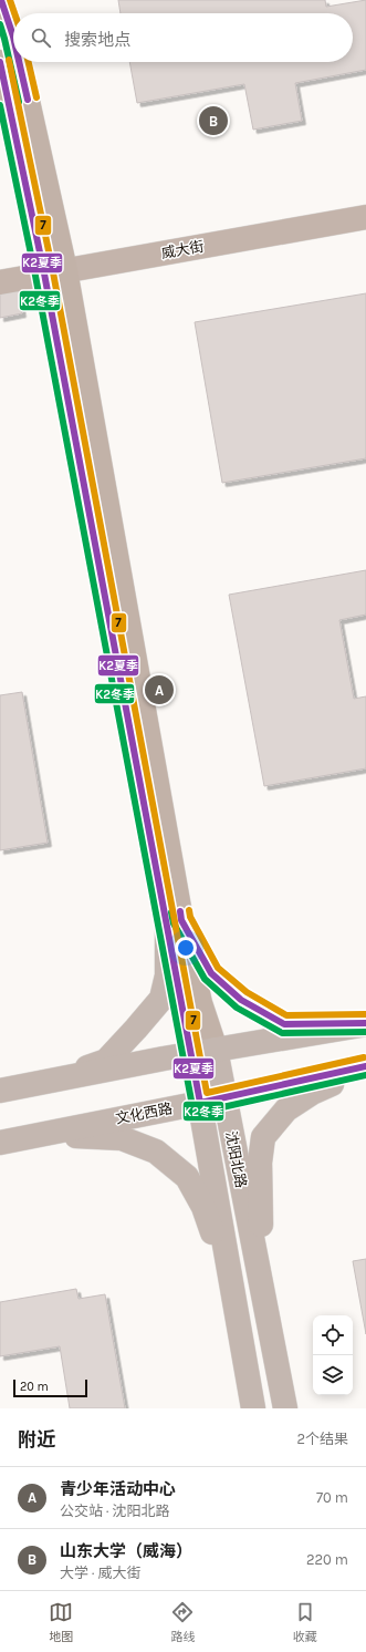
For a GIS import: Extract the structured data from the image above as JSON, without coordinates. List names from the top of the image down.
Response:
{
  "streets": {
    "main road": ["文化西路", "沈阳北路"],
    "street": ["威大街"]
  },
  "crossings": [
    ["威大街", "沈阳北路"],
    ["文化西路", "沈阳北路"]
  ],
  "lines": ["transit line K2夏季", "transit line 7", "transit line K2冬季"],
  "scale_bar": "20 m",
  "page": {
    "search": "搜索地点",
    "pins": ["B", "A"],
    "scale": "20 m",
    "heading": ["附近", "2个结果"],
    "list": [
      {
        "mark": "A",
        "name": "青少年活动中心",
        "note": "公交站 · 沈阳北路",
        "value": "70 m"
      },
      {
        "mark": "B",
        "name": "山东大学（威海）",
        "note": "大学 · 威大街",
        "value": "220 m"
      }
    ],
    "nav": ["地图", "路线", "收藏"]
  }
}
